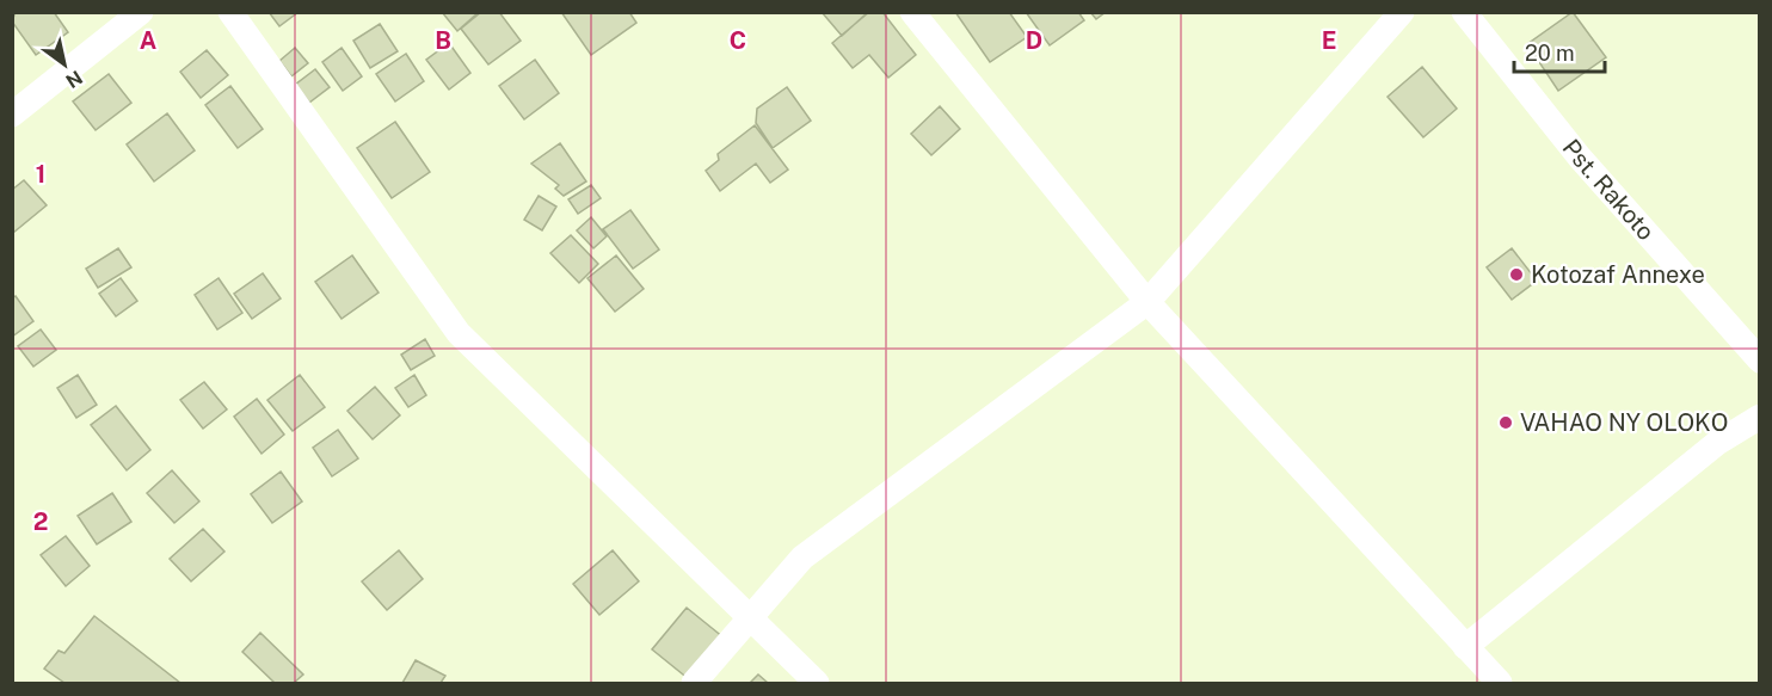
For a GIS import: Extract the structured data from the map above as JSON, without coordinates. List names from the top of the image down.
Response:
{
  "streets": {
    "street": ["Pst. Rakoto"]
  },
  "places": ["Kotozaf Annexe", "VAHAO NY OLOKO"],
  "scale_bar": "20 m",
  "north": "bottom right",
  "grid": {
    "columns": [
      "A",
      "B",
      "C",
      "D",
      "E"
    ],
    "rows": ["1", "2"]
  }
}
